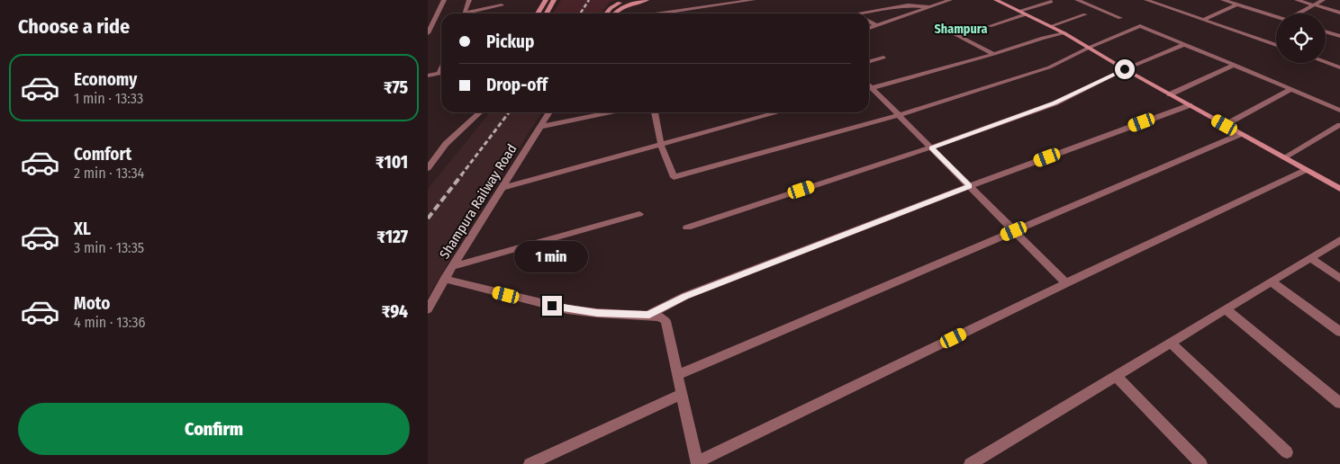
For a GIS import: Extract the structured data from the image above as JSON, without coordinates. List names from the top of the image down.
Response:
{
  "streets": {
    "street": ["Shampura Railway Road"]
  },
  "districts": ["Shampura"],
  "page": {
    "heading": "Choose a ride",
    "banner": ["Pickup", "Drop-off"],
    "list": [
      {
        "name": "Economy",
        "note": "1 min · 13:33",
        "value": "₹75"
      },
      {
        "name": "Comfort",
        "note": "2 min · 13:34",
        "value": "₹101"
      },
      {
        "name": "XL",
        "note": "3 min · 13:35",
        "value": "₹127"
      },
      {
        "name": "Moto",
        "note": "4 min · 13:36",
        "value": "₹94"
      }
    ],
    "bubble": "1 min",
    "buttons": "Confirm"
  }
}
